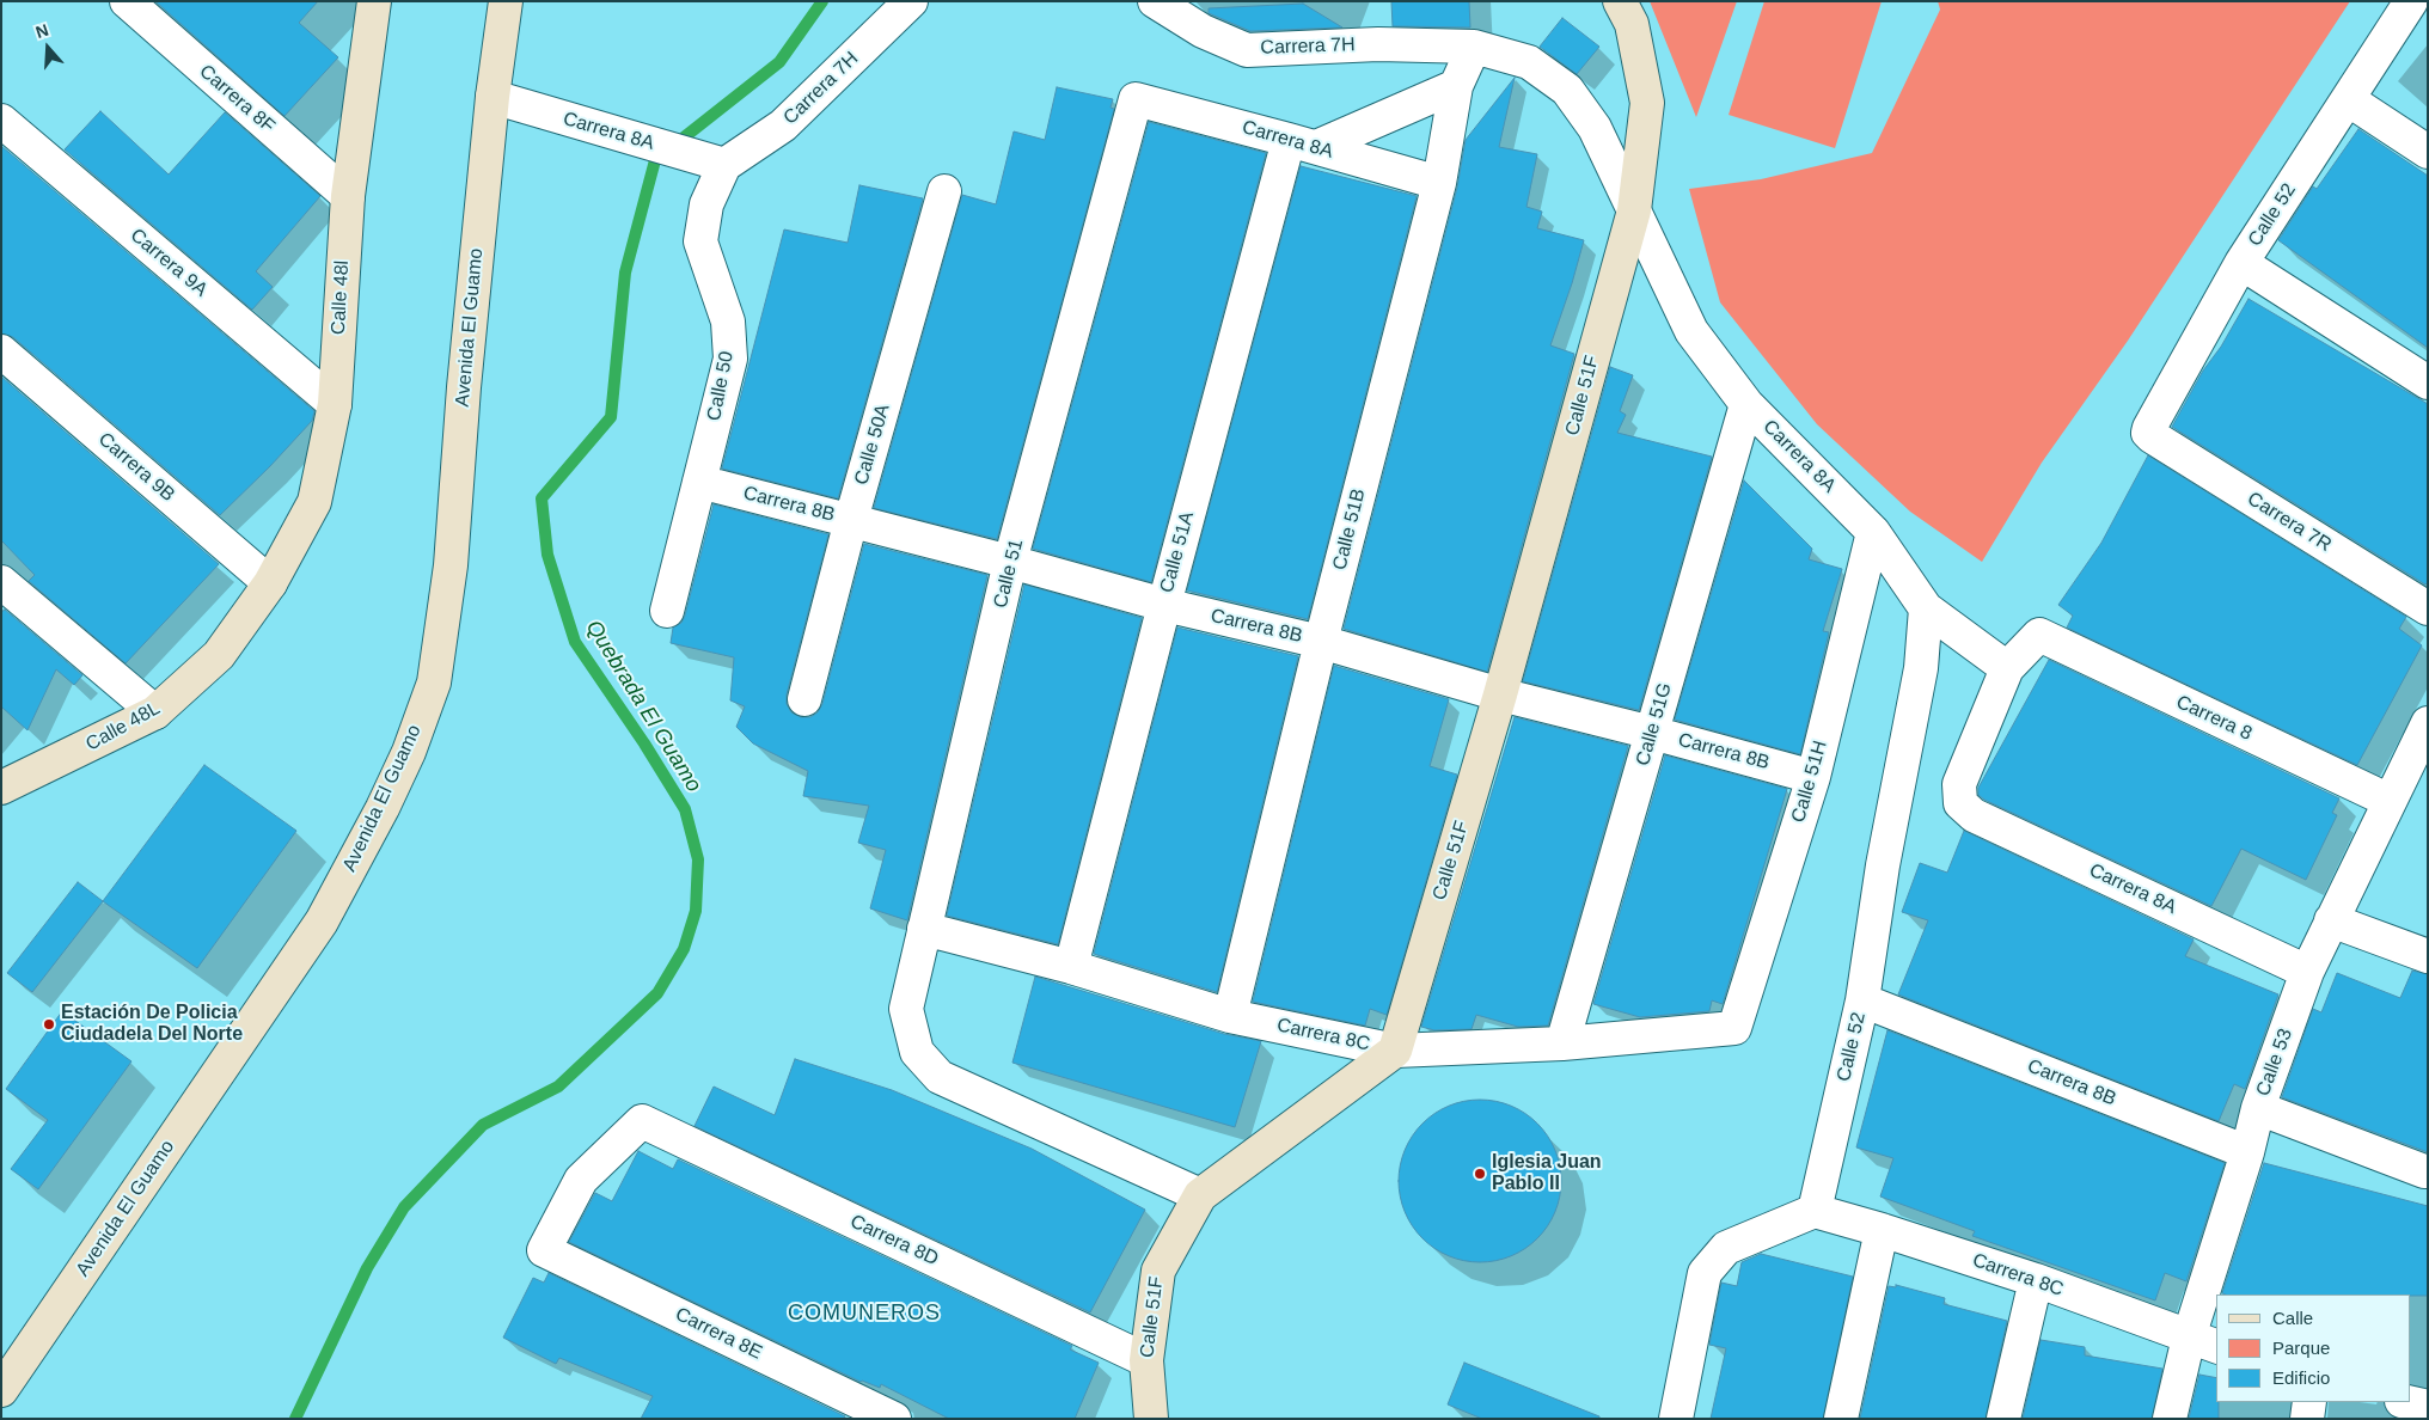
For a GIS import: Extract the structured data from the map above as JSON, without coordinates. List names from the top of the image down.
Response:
{
  "streets": {
    "street": [
      "Carrera 7H",
      "Carrera 8F",
      "Carrera 8A",
      "Calle 52",
      "Carrera 9A",
      "Calle 48l",
      "Avenida El Guamo",
      "Calle 50",
      "Calle 51F",
      "Calle 50A",
      "Carrera 9B",
      "Carrera 8B",
      "Carrera 7R",
      "Calle 51B",
      "Calle 51A",
      "Calle 51",
      "Carrera 8",
      "Calle 51G",
      "Calle 48L",
      "Calle 51H",
      "Carrera 8C",
      "Calle 53",
      "Carrera 8D",
      "Carrera 8E"
    ]
  },
  "crossings": [
    ["Carrera 7H", "Carrera 8A"],
    ["Carrera 7H", "Calle 50"],
    ["Carrera 7H", "Calle 51B"],
    ["Carrera 8F", "Calle 48l"],
    ["Carrera 8A", "Calle 52"],
    ["Carrera 8A", "Avenida El Guamo"],
    ["Carrera 8A", "Calle 50"],
    ["Carrera 8A", "Calle 51F"],
    ["Carrera 8A", "Calle 51B"],
    ["Carrera 8A", "Calle 51A"],
    ["Carrera 8A", "Calle 51"],
    ["Carrera 8A", "Carrera 8"],
    ["Carrera 8A", "Calle 51G"],
    ["Carrera 8A", "Calle 51H"],
    ["Carrera 8A", "Calle 53"],
    ["Calle 52", "Carrera 8B"],
    ["Calle 52", "Carrera 7R"],
    ["Calle 52", "Carrera 8C"],
    ["Carrera 9A", "Calle 48l"],
    ["Calle 48l", "Carrera 9B"],
    ["Calle 48l", "Calle 48L"],
    ["Calle 50", "Carrera 8B"],
    ["Calle 51F", "Carrera 8B"],
    ["Calle 51F", "Calle 51"],
    ["Calle 51F", "Carrera 8C"],
    ["Calle 51F", "Carrera 8D"],
    ["Calle 50A", "Carrera 8B"],
    ["Carrera 9B", "Calle 48L"],
    ["Carrera 8B", "Calle 51B"],
    ["Carrera 8B", "Calle 51A"],
    ["Carrera 8B", "Calle 51"],
    ["Carrera 8B", "Calle 51G"],
    ["Carrera 8B", "Calle 51H"],
    ["Carrera 8B", "Calle 53"],
    ["Calle 51B", "Carrera 8C"],
    ["Calle 51A", "Carrera 8C"],
    ["Calle 51", "Carrera 8C"],
    ["Carrera 8", "Calle 53"],
    ["Calle 51G", "Carrera 8C"],
    ["Calle 51H", "Carrera 8C"],
    ["Carrera 8C", "Calle 53"],
    ["Carrera 8D", "Carrera 8E"]
  ],
  "districts": ["COMUNEROS"],
  "water": ["Quebrada El Guamo"],
  "places": ["Estación De Policia Ciudadela Del Norte", "Iglesia Juan Pablo II"],
  "legend": ["Calle", "Parque", "Edificio"],
  "north": "top"
}
